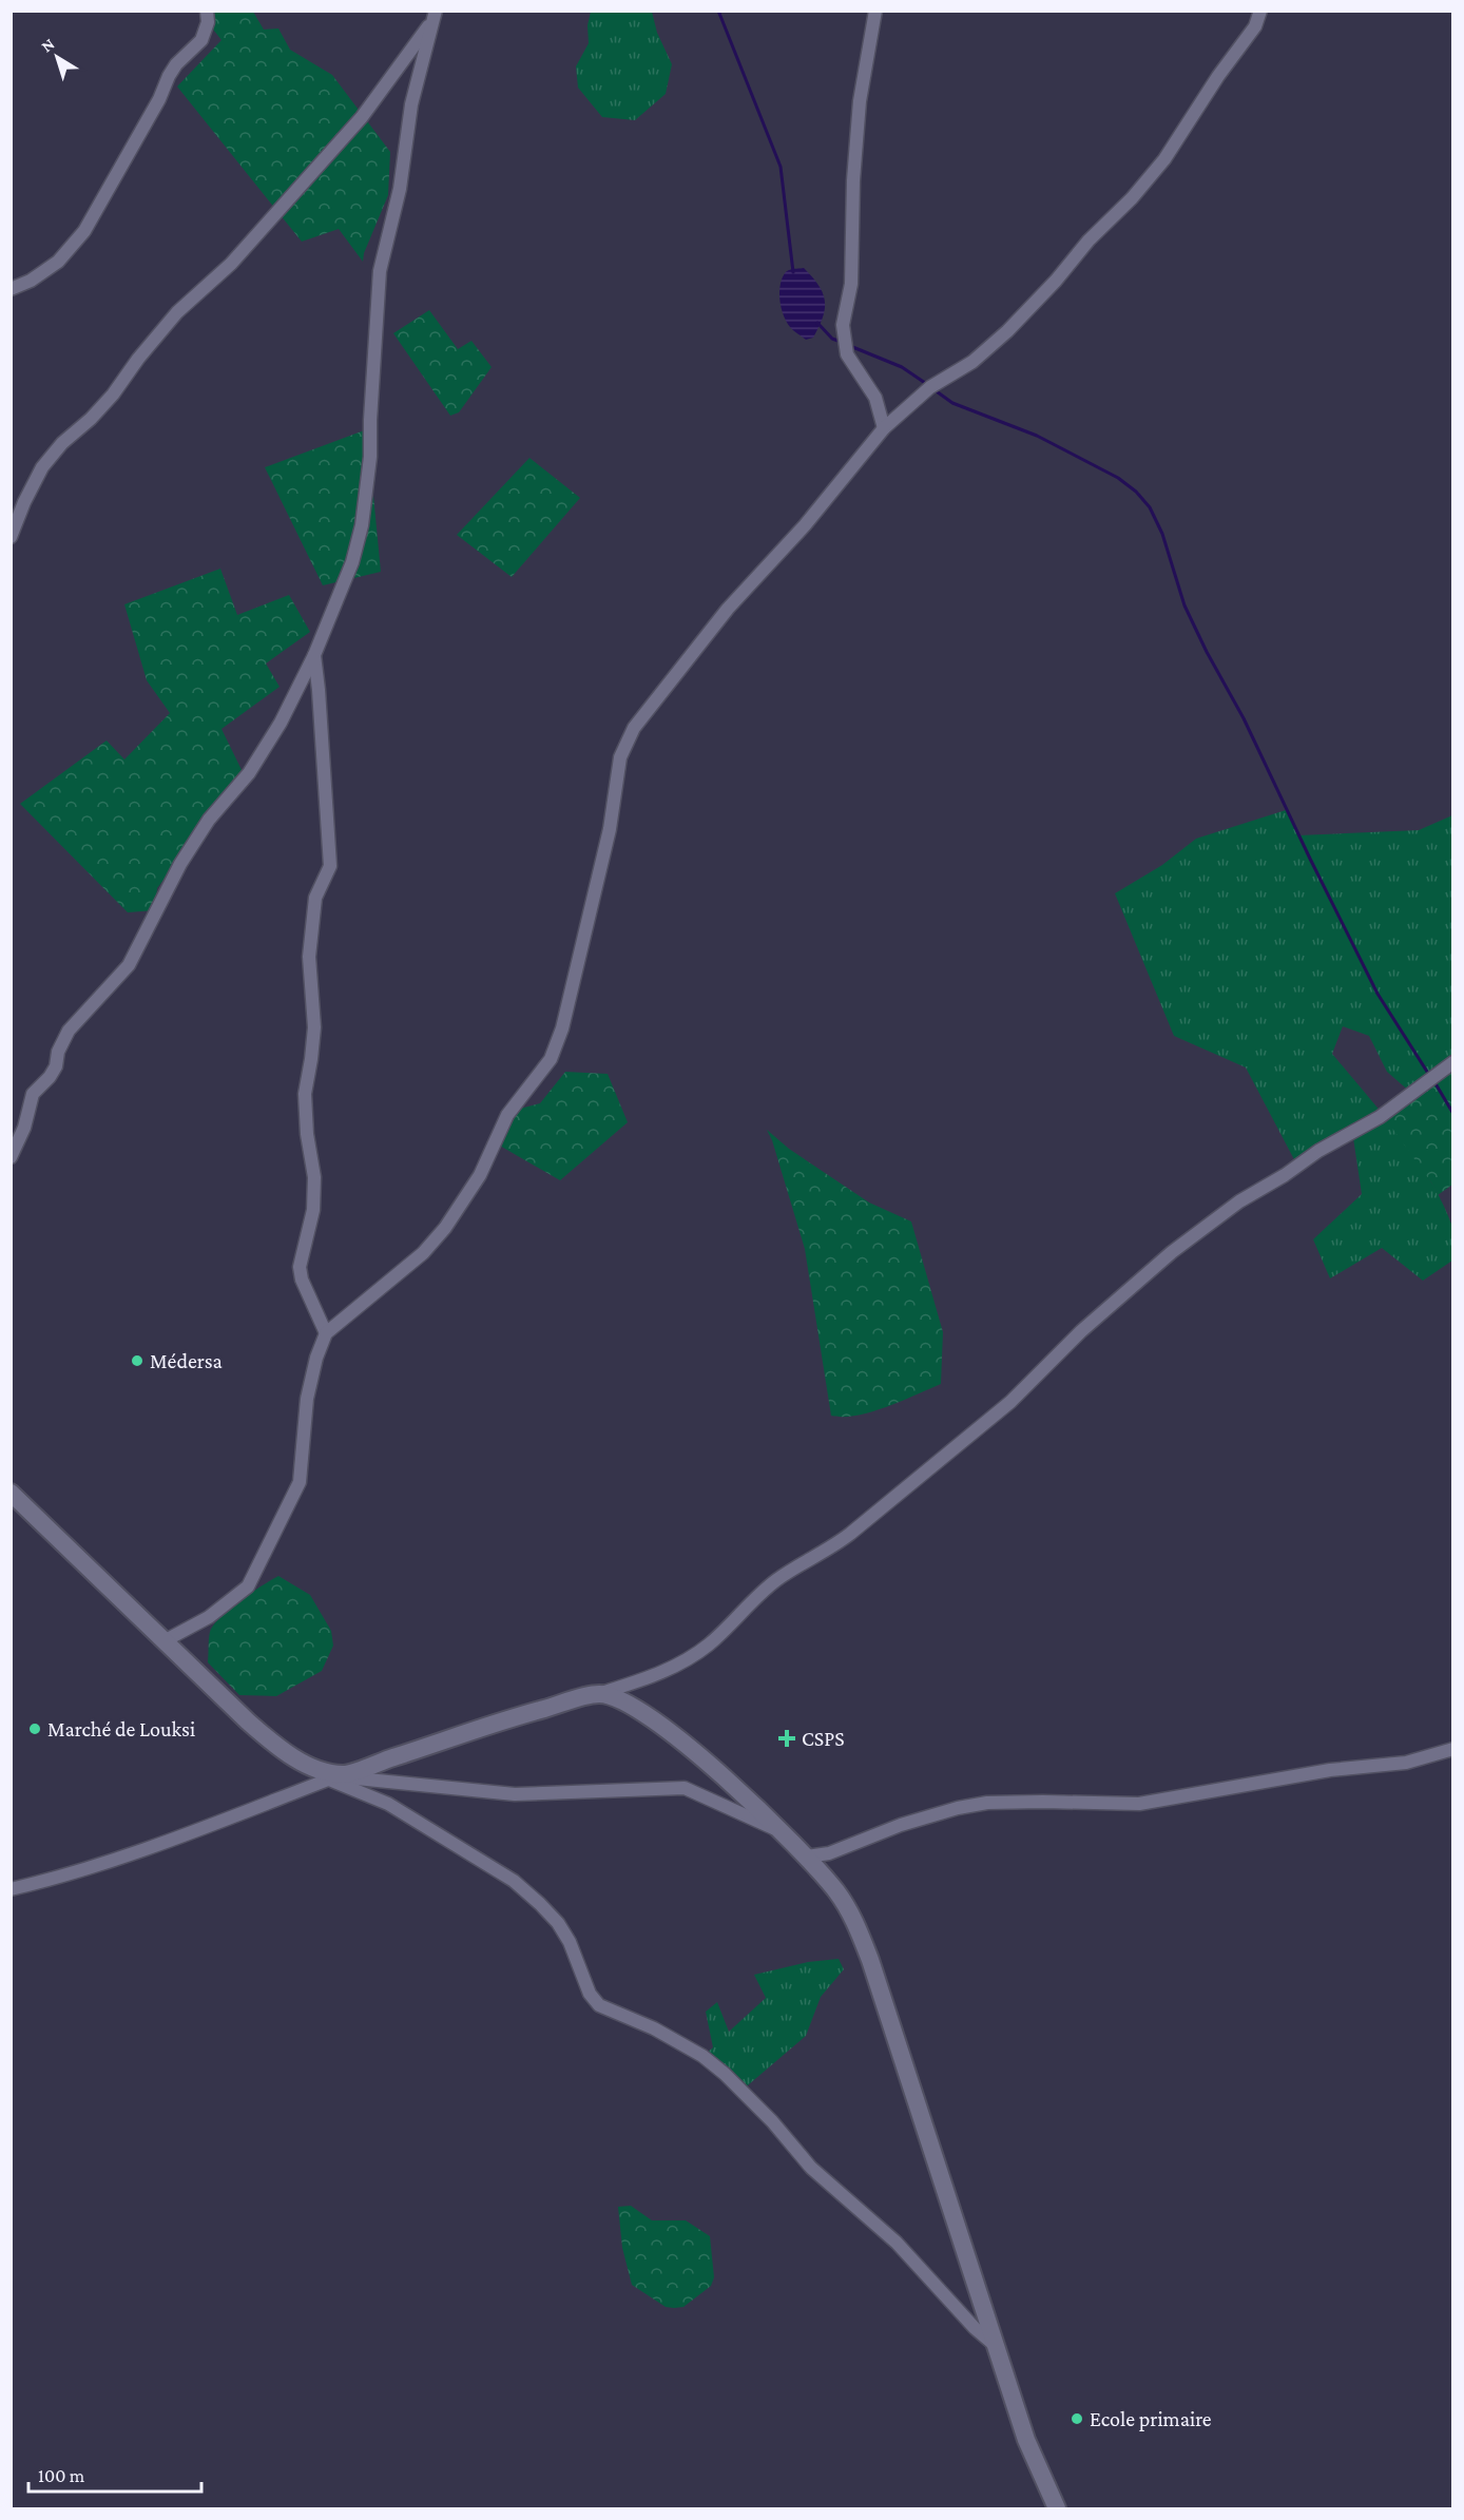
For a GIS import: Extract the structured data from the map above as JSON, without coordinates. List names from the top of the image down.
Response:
{
  "places": {
    "other": ["Médersa", "Marché de Louksi", "Ecole primaire"],
    "health": ["CSPS"]
  },
  "scale_bar": "100 m",
  "north": "top left"
}
